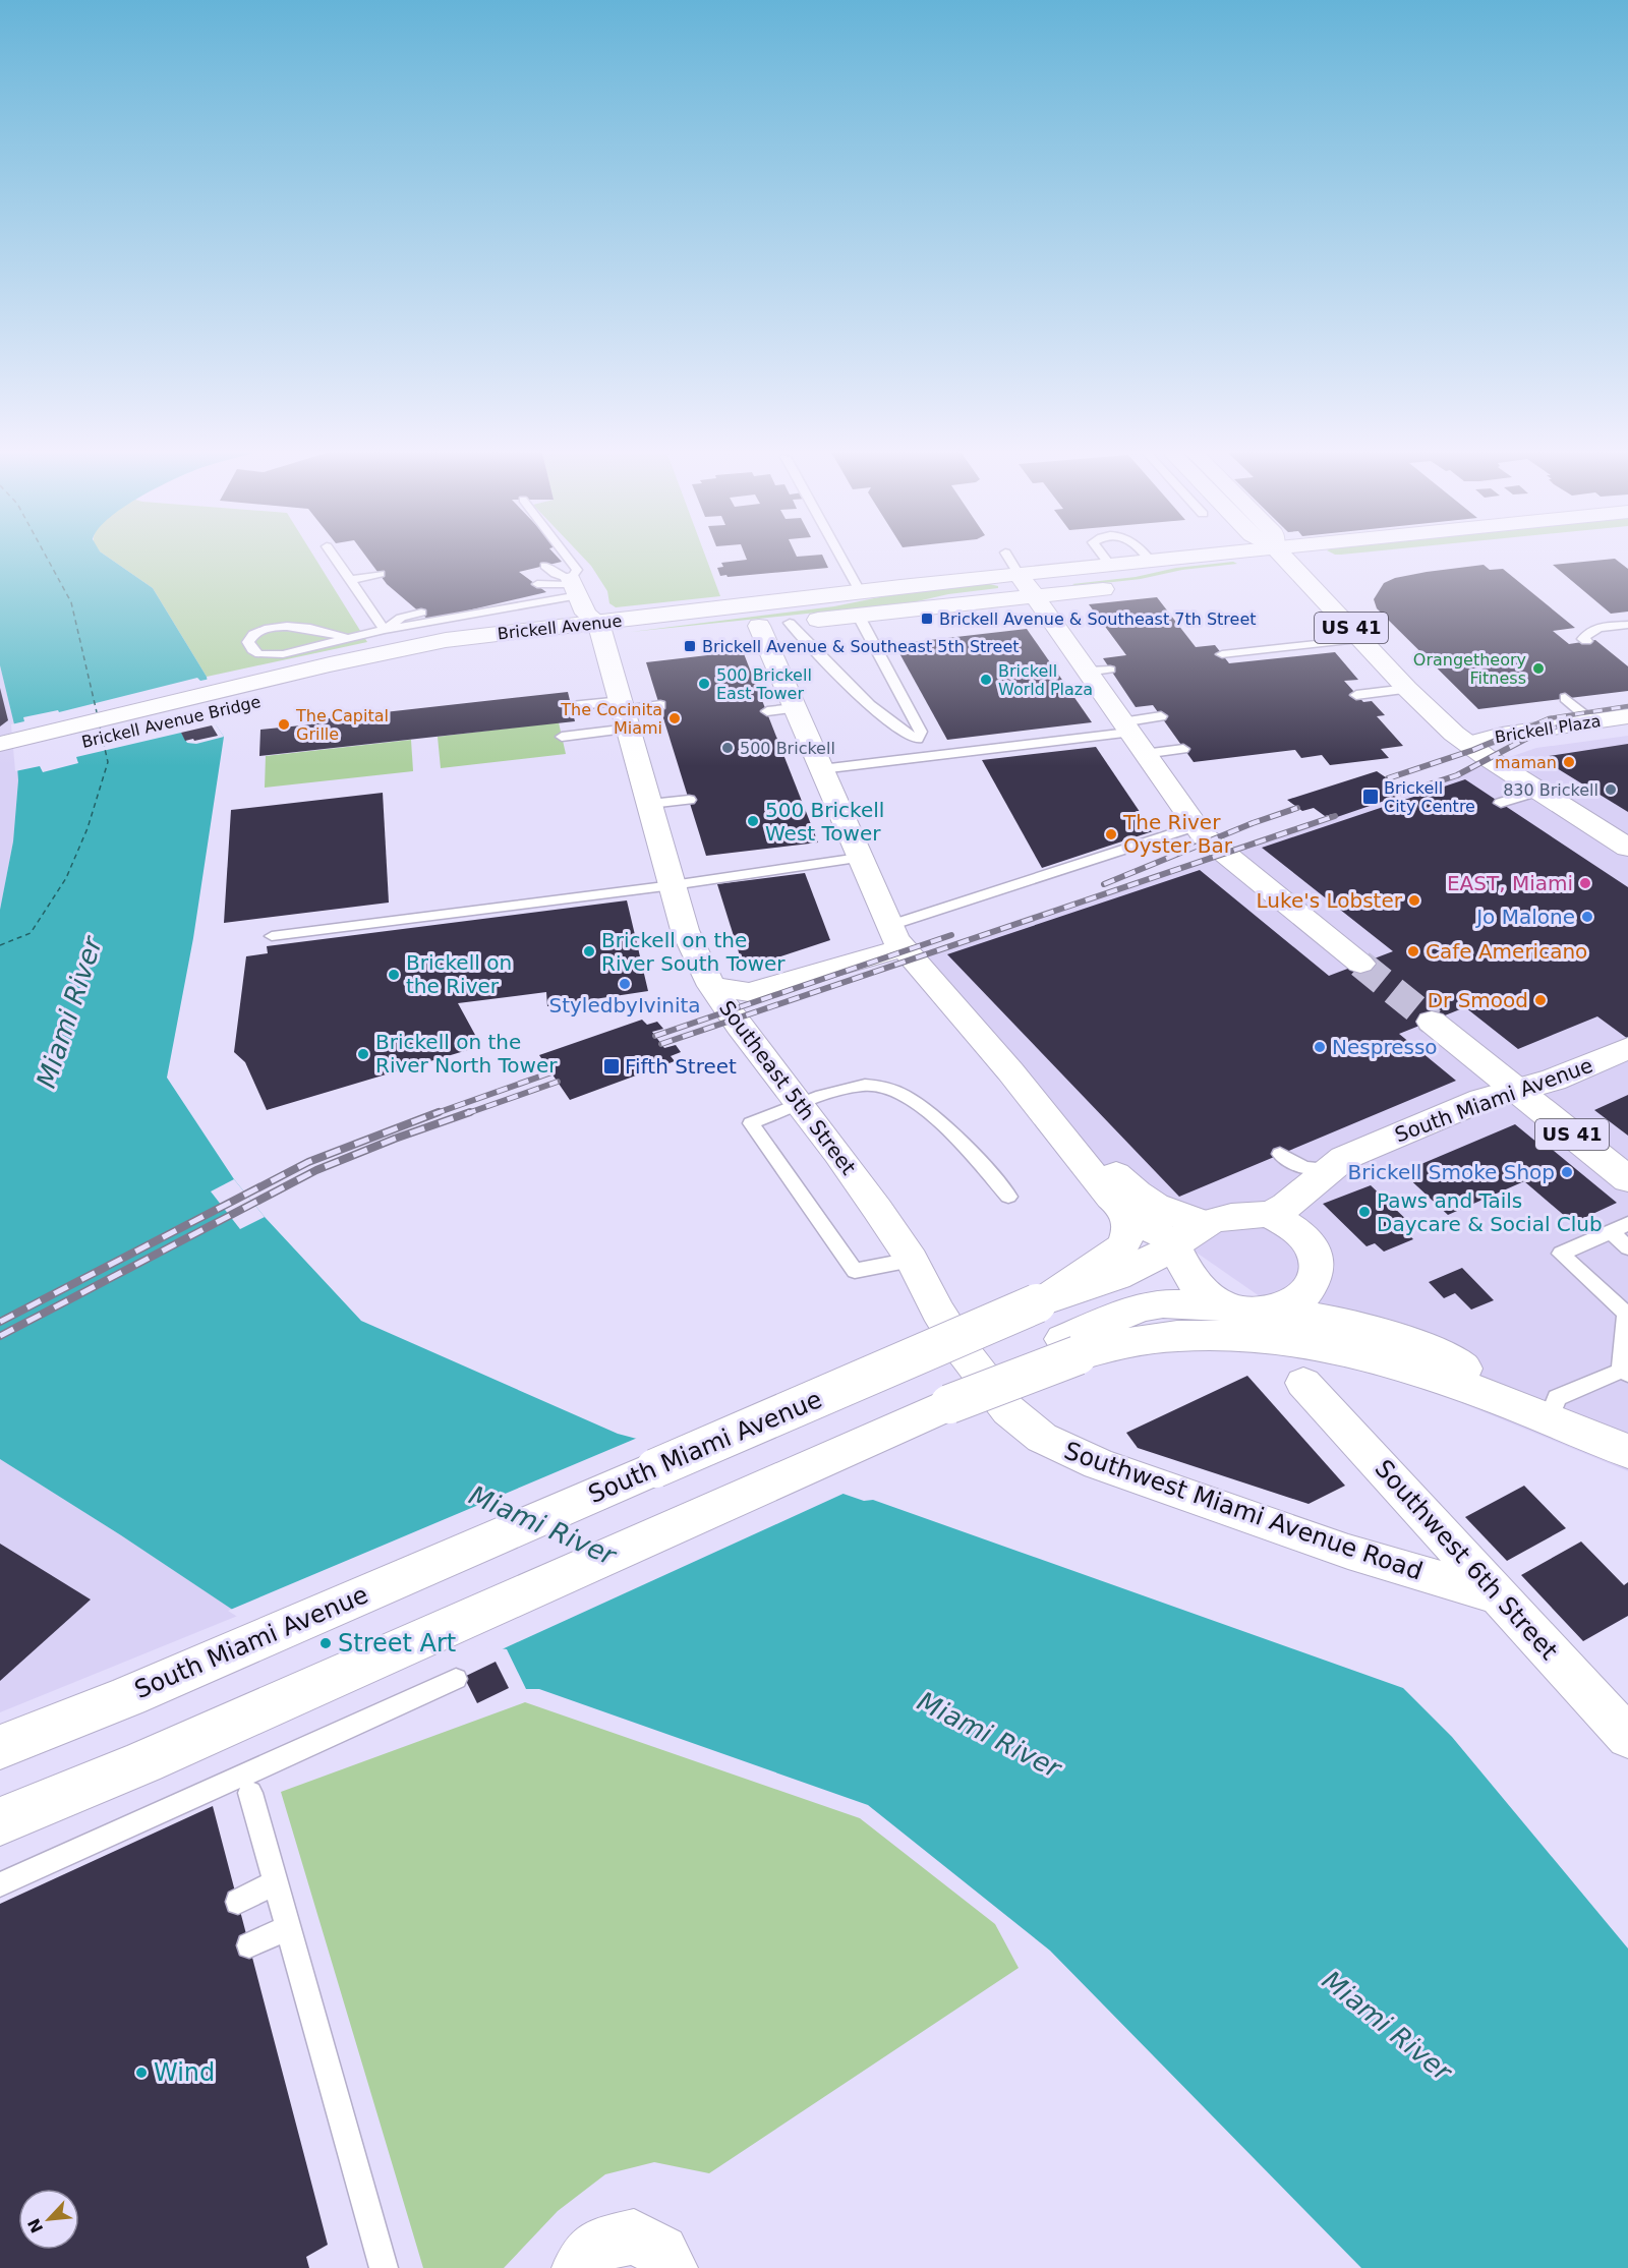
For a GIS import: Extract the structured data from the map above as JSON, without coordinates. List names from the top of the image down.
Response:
{
  "streets": {
    "main road": [
      "Brickell Avenue",
      "US 41",
      "Brickell Avenue Bridge",
      "South Miami Avenue"
    ],
    "street": [
      "Brickell Plaza",
      "Southeast 5th Street",
      "Southwest Miami Avenue Road",
      "Southwest 6th Street"
    ]
  },
  "crossings": [
    ["Brickell Avenue", "Brickell Avenue Bridge"],
    ["Brickell Avenue", "Southeast 5th Street"],
    ["US 41", "Brickell Plaza"],
    ["US 41", "South Miami Avenue"],
    ["Southeast 5th Street", "Southwest Miami Avenue Road"],
    ["Southwest Miami Avenue Road", "Southwest 6th Street"]
  ],
  "water": ["Miami River"],
  "places": {
    "transit": [
      "Brickell Avenue & Southeast 7th Street",
      "Brickell Avenue & Southeast 5th Street",
      "Brickell City Centre",
      "Fifth Street"
    ],
    "other": [
      "Orangetheory Fitness",
      "Brickell World Plaza",
      "500 Brickell East Tower",
      "The Cocinita Miami",
      "The Capital Grille",
      "500 Brickell",
      "maman",
      "830 Brickell",
      "500 Brickell West Tower",
      "The River Oyster Bar",
      "EAST, Miami",
      "Luke's Lobster",
      "Jo Malone",
      "Brickell on the River South Tower",
      "Cafe Americano",
      "Brickell on the River",
      "StyledbyIvinita",
      "Dr Smood",
      "Nespresso",
      "Brickell on the River North Tower",
      "Brickell Smoke Shop",
      "Paws and Tails Daycare & Social Club",
      "Street Art",
      "Wind"
    ]
  },
  "north": "bottom left"
}
